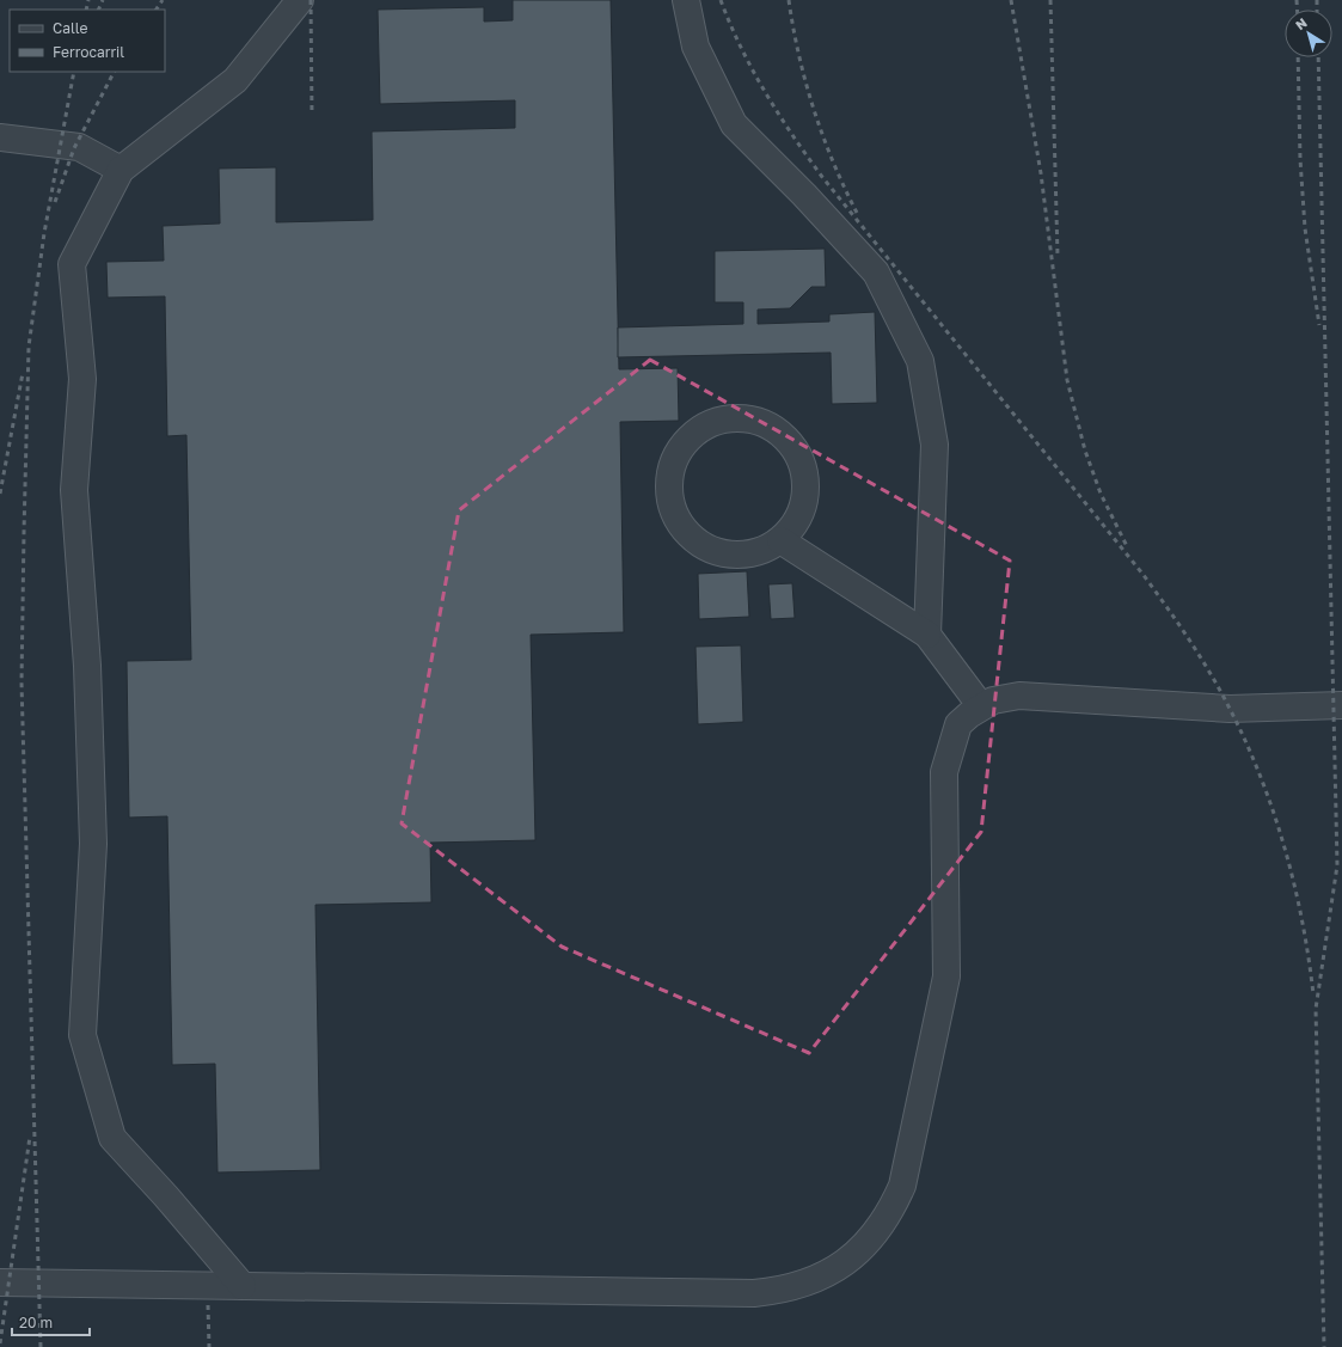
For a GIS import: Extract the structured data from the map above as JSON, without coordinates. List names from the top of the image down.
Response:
{
  "legend": ["Calle", "Ferrocarril"],
  "scale_bar": "20 m",
  "north": "top left"
}
